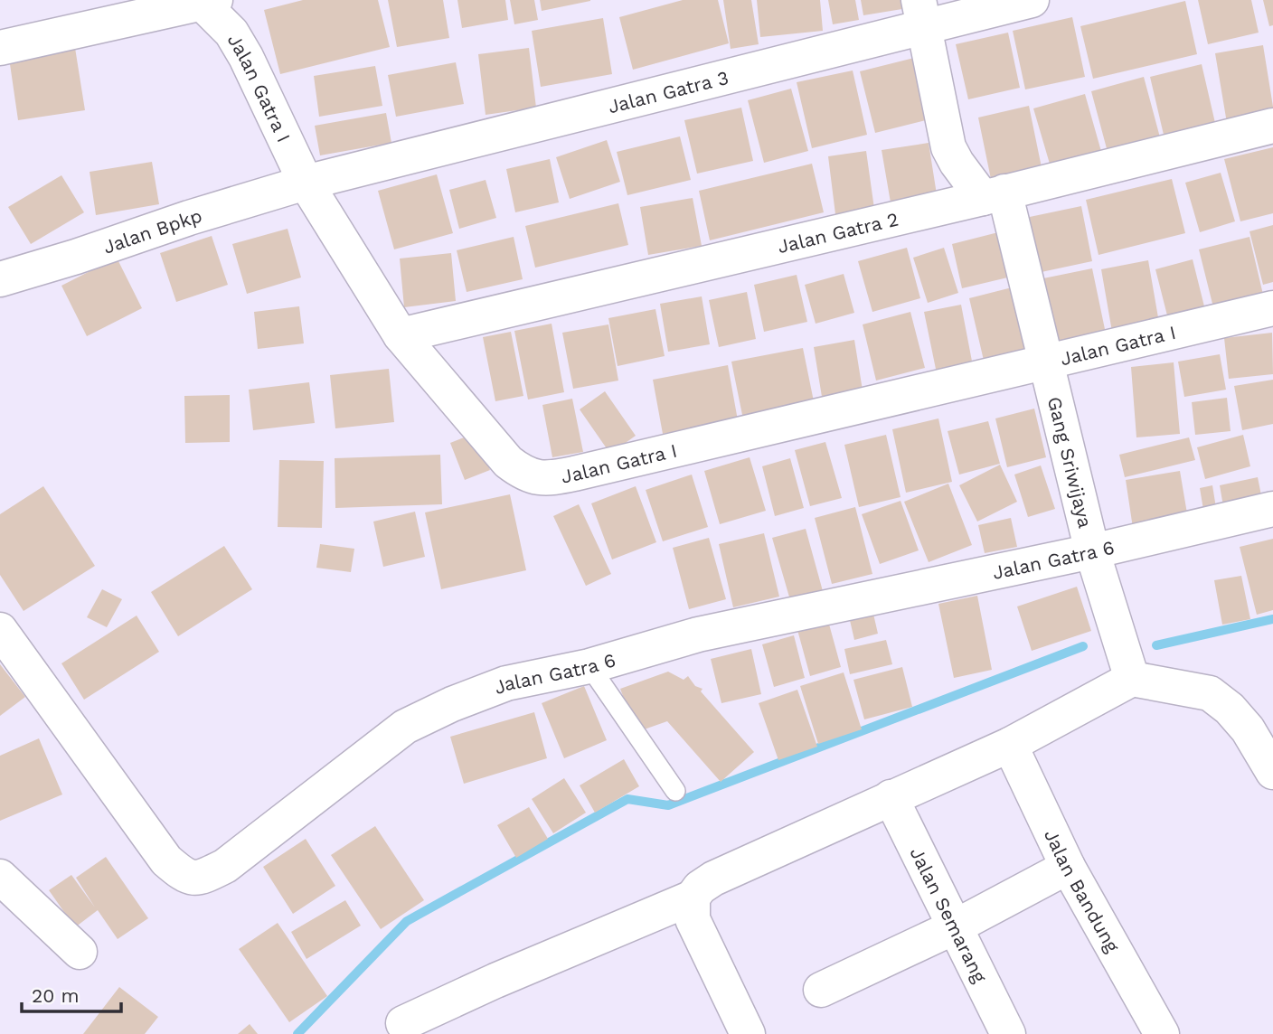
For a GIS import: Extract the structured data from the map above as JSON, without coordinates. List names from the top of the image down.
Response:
{
  "streets": {
    "street": [
      "Jalan Gatra I",
      "Jalan Gatra 3",
      "Jalan Bpkp",
      "Jalan Gatra 2",
      "Gang Sriwijaya",
      "Jalan Gatra 6",
      "Jalan Bandung",
      "Jalan Semarang"
    ]
  },
  "crossings": [
    ["Jalan Gatra I", "Jalan Gatra 3"],
    ["Jalan Gatra I", "Jalan Bpkp"],
    ["Jalan Gatra I", "Jalan Gatra 2"],
    ["Jalan Gatra I", "Gang Sriwijaya"],
    ["Jalan Gatra 3", "Jalan Bpkp"],
    ["Jalan Gatra 2", "Gang Sriwijaya"],
    ["Gang Sriwijaya", "Jalan Gatra 6"]
  ],
  "scale_bar": "20 m"
}
